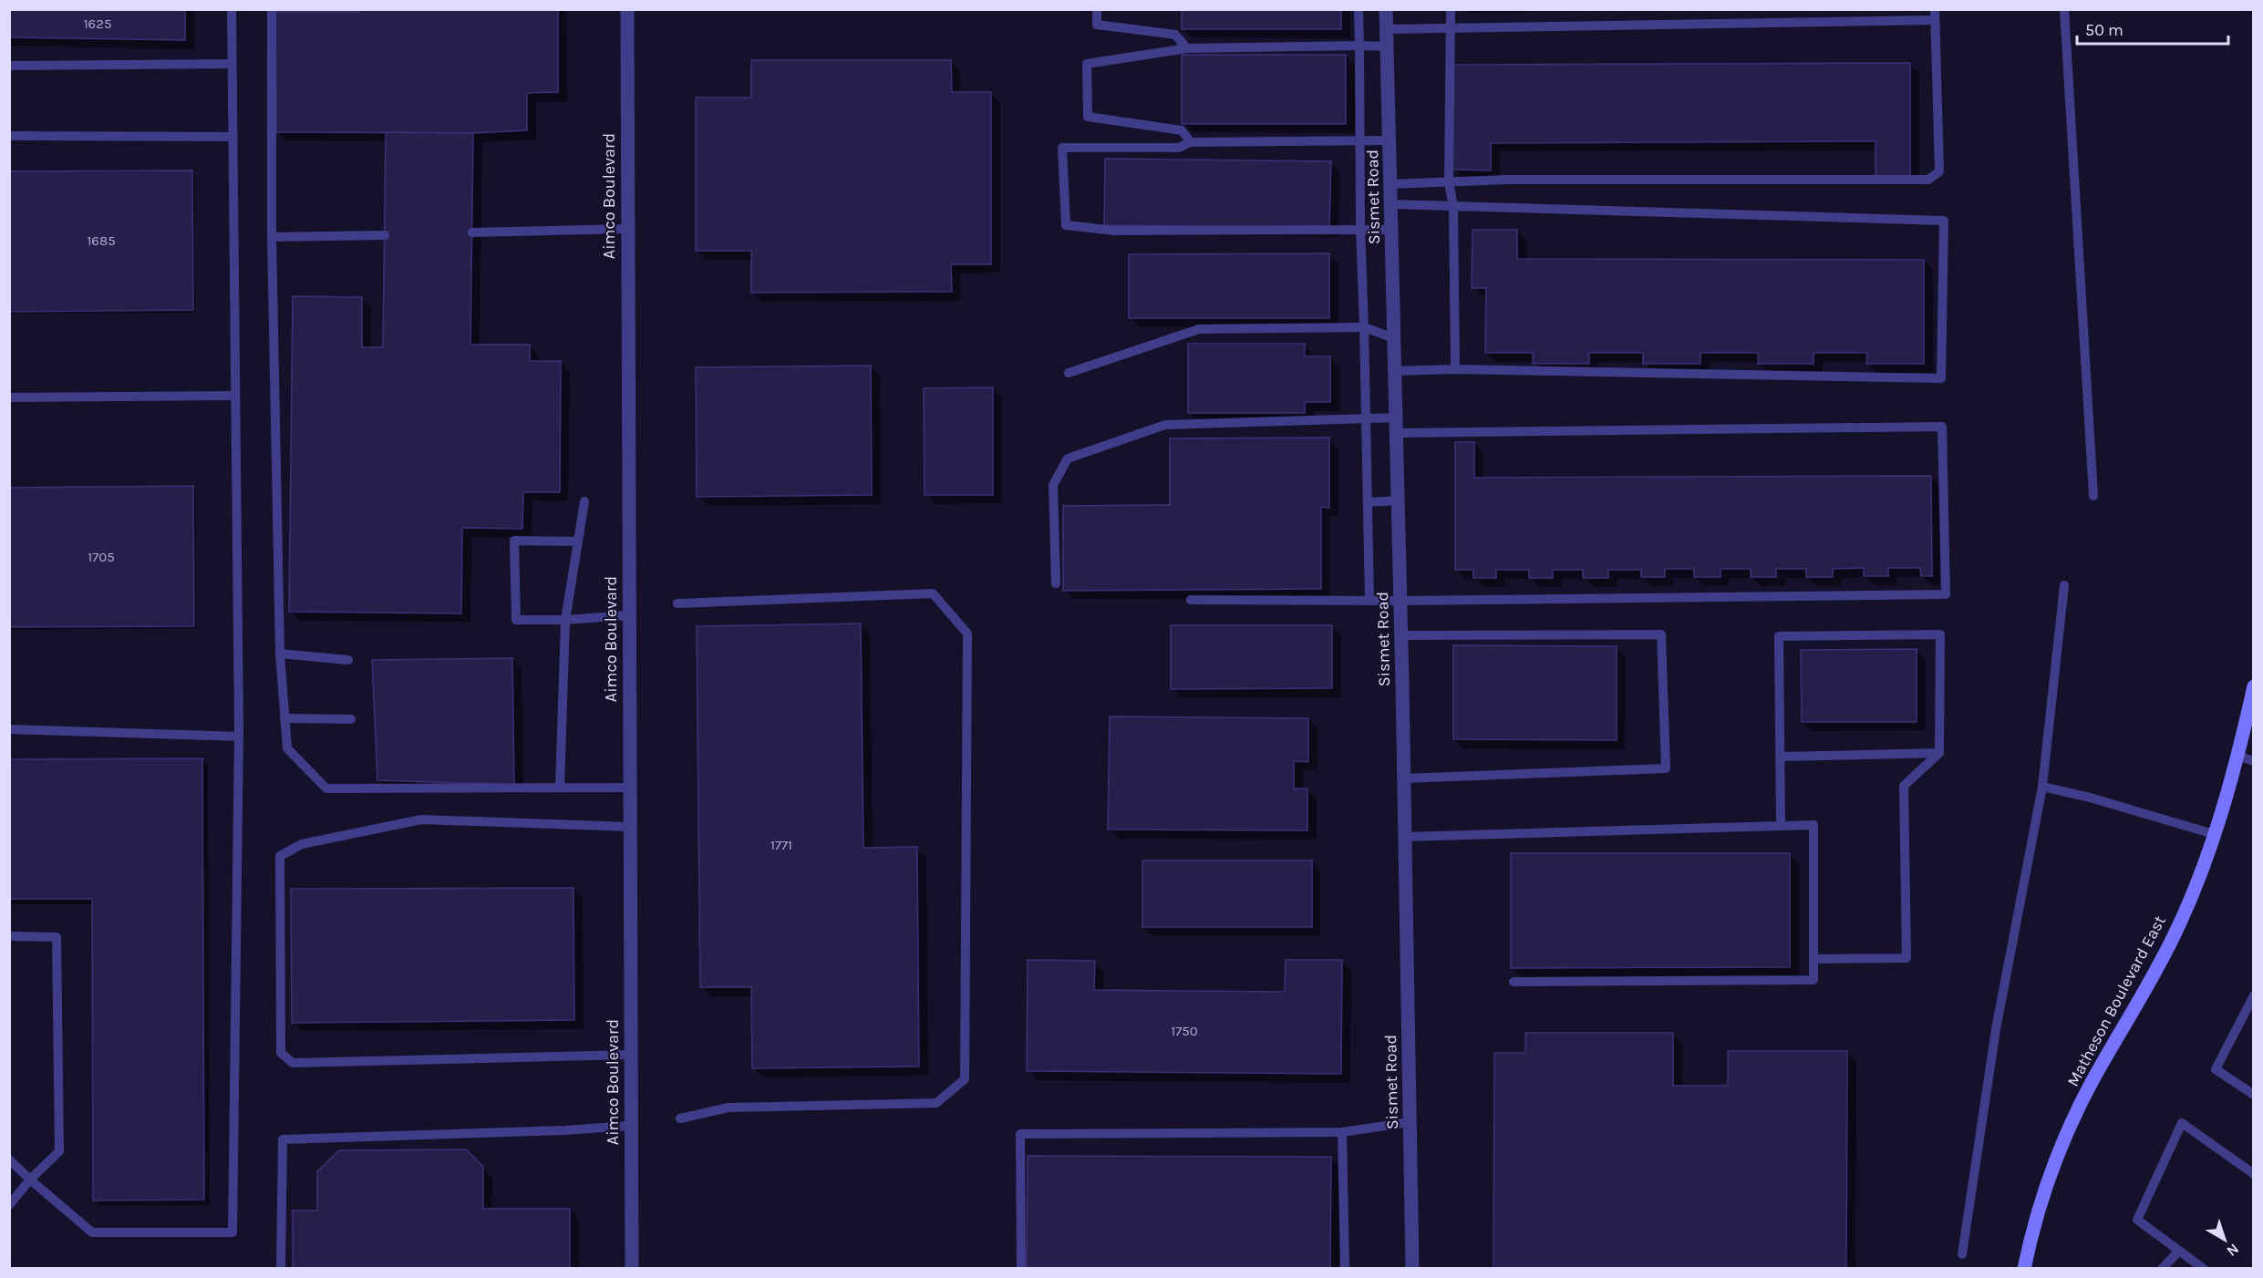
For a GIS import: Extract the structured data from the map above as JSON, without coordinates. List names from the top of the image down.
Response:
{
  "streets": {
    "street": ["Aimco Boulevard", "Sismet Road", "Matheson Boulevard East"]
  },
  "house_numbers": [
    "1625",
    "1685",
    "1705",
    "1771",
    "1750"
  ],
  "scale_bar": "50 m",
  "north": "bottom right"
}
